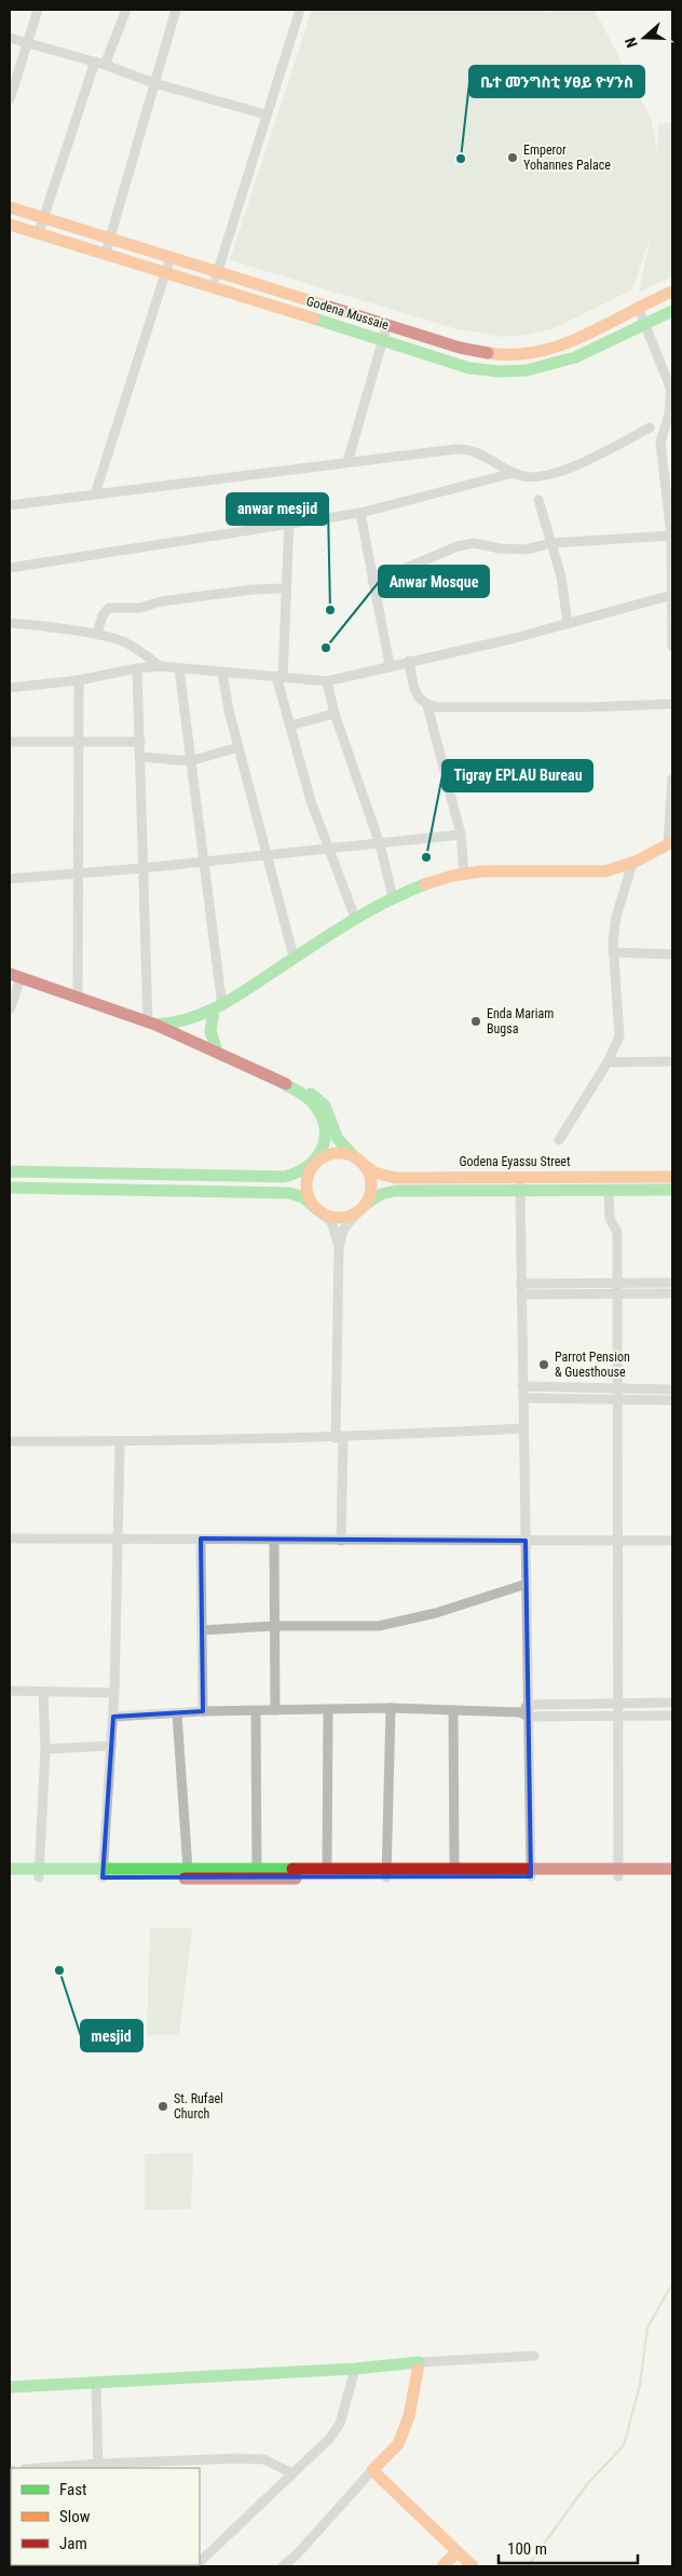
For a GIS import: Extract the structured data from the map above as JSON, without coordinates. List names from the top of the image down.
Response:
{
  "streets": {
    "street": ["Godena Mussaie", "Godena Eyassu Street"]
  },
  "places": [
    "Emperor Yohannes Palace",
    "ቤተ መንግስቲ ሃፀይ ዮሃንስ",
    "anwar mesjid",
    "Anwar Mosque",
    "Tigray EPLAU Bureau",
    "Enda Mariam Bugsa",
    "Parrot Pension & Guesthouse",
    "mesjid",
    "St. Rufael Church"
  ],
  "legend": ["Fast", "Slow", "Jam"],
  "scale_bar": "100 m",
  "north": "left"
}
